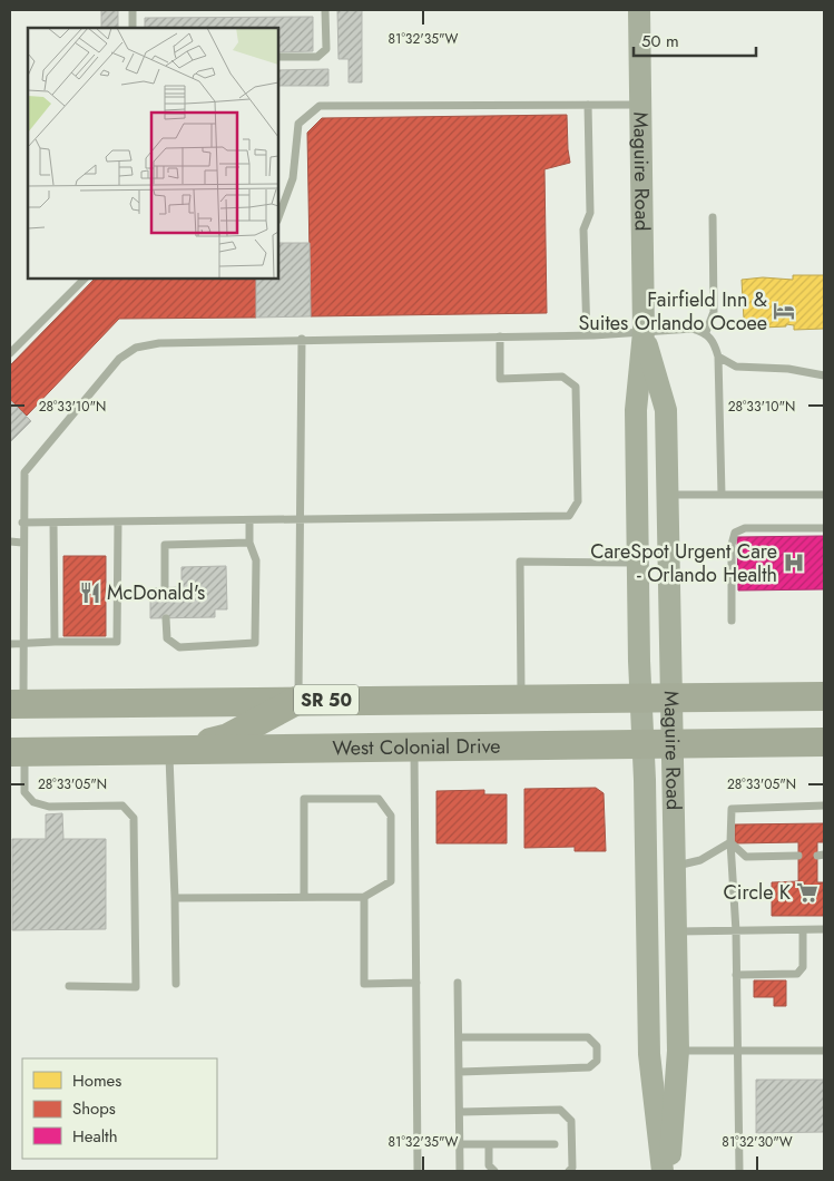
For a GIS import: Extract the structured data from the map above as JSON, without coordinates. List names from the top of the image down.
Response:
{
  "streets": {
    "highway": ["SR 50", "West Colonial Drive"],
    "main road": ["Maguire Road"]
  },
  "crossings": [
    ["Maguire Road", "SR 50"],
    ["Maguire Road", "West Colonial Drive"]
  ],
  "places": {
    "hotel": ["Fairfield Inn & Suites Orlando Ocoee"],
    "hospital": ["CareSpot Urgent Care - Orlando Health"],
    "restaurant": ["McDonald's"],
    "supermarket": ["Circle K"]
  },
  "legend": ["Homes", "Shops", "Health"],
  "scale_bar": "50 m",
  "coordinates": [
    "81°32'35\"W",
    "28°33'10\"N",
    "28°33'05\"N",
    "81°32'30\"W"
  ]
}
